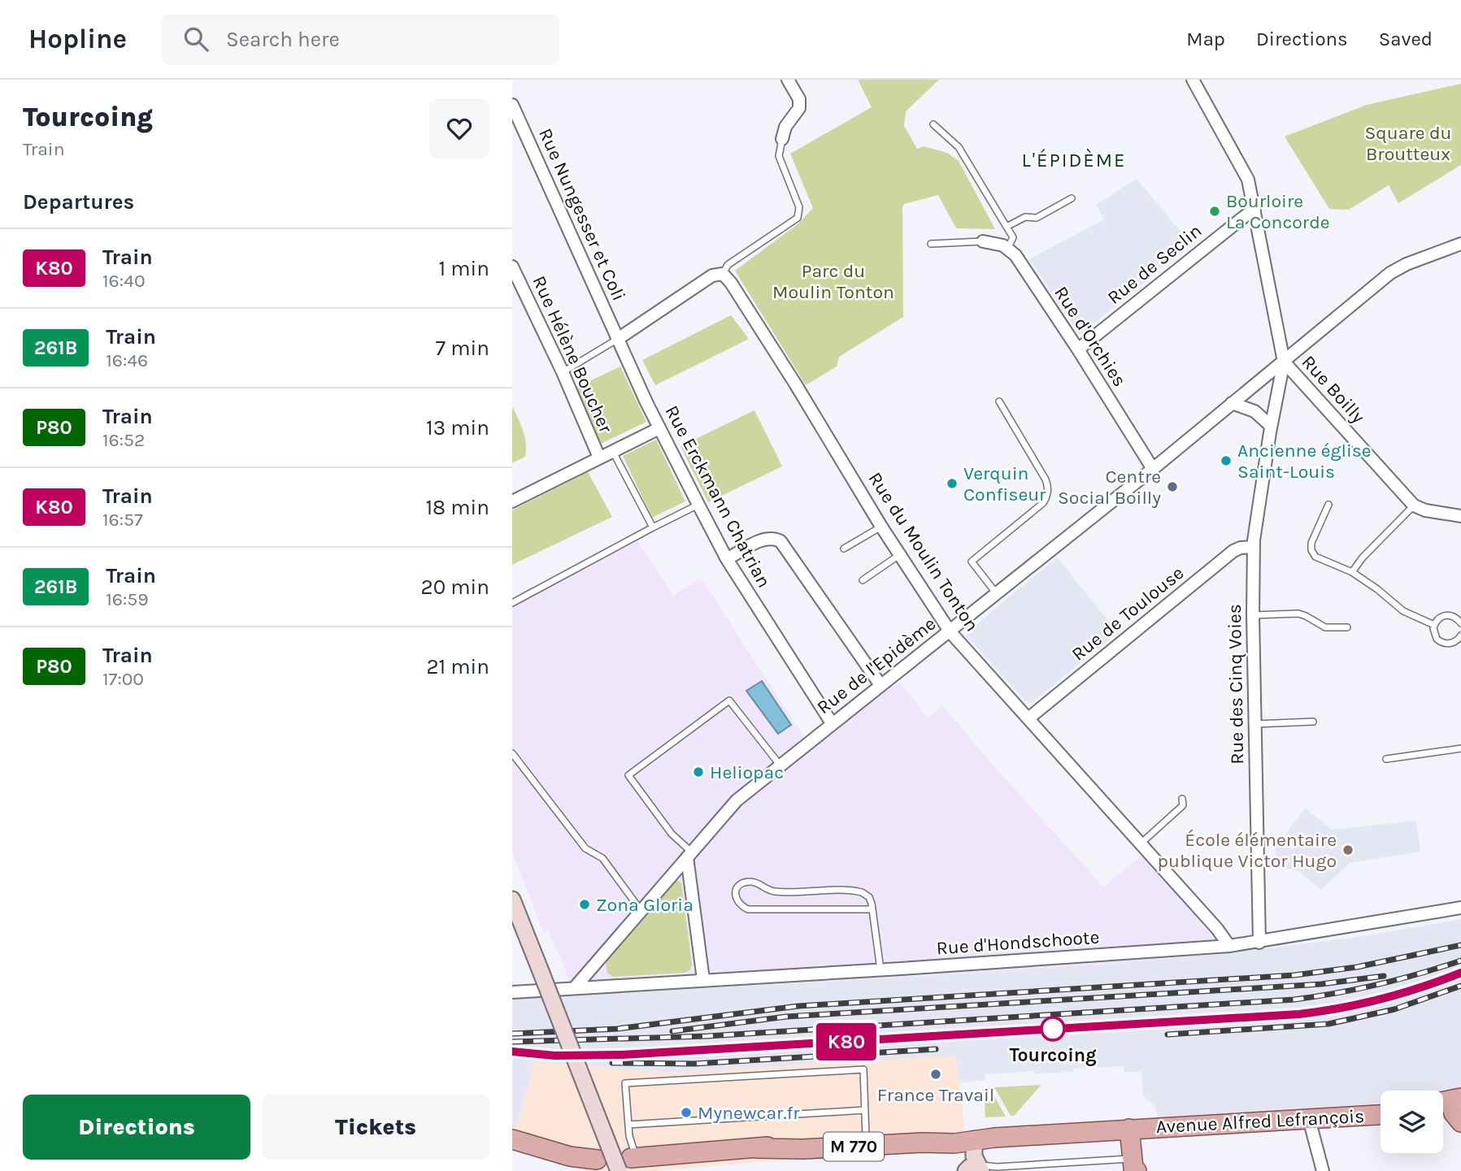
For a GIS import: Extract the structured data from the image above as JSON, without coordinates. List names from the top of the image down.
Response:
{
  "streets": {
    "main road": ["Avenue Alfred Lefrançois", "M 770"],
    "street": [
      "Rue Nungesser et Coli",
      "Rue de Seclin",
      "Rue d'Orchies",
      "Rue Hélène Boucher",
      "Rue Boilly",
      "Rue Erckmann Chatrian",
      "Rue du Moulin Tonton",
      "Rue de Toulouse",
      "Rue de l'Epidème",
      "Rue des Cinq Voies",
      "Rue d'Hondschoote"
    ]
  },
  "crossings": [
    ["Rue Nungesser et Coli", "Rue Erckmann Chatrian"],
    ["Rue de Seclin", "Rue d'Orchies"],
    ["Rue de Seclin", "Rue des Cinq Voies"],
    ["Rue d'Orchies", "Rue de l'Epidème"],
    ["Rue Boilly", "Rue de l'Epidème"],
    ["Rue Boilly", "Rue des Cinq Voies"],
    ["Rue Erckmann Chatrian", "Rue de l'Epidème"],
    ["Rue du Moulin Tonton", "Rue de Toulouse"],
    ["Rue du Moulin Tonton", "Rue de l'Epidème"],
    ["Rue du Moulin Tonton", "Rue d'Hondschoote"],
    ["Rue de Toulouse", "Rue des Cinq Voies"],
    ["Rue de l'Epidème", "Rue des Cinq Voies"],
    ["Rue de l'Epidème", "Rue d'Hondschoote"],
    ["Rue des Cinq Voies", "Rue d'Hondschoote"],
    ["Avenue Alfred Lefrançois", "M 770"]
  ],
  "districts": ["L'ÉPIDÈME"],
  "parks": ["Square du Broutteux", "Parc du Moulin Tonton"],
  "places": [
    "Bourloire La Concorde",
    "Ancienne église Saint-Louis",
    "Verquin Confiseur",
    "Centre Social Boilly",
    "Heliopac",
    "École élémentaire publique Victor Hugo",
    "Zona Gloria",
    "Tourcoing",
    "France Travail",
    "Mynewcar.fr"
  ],
  "page": {
    "header": "Hopline",
    "search": "Search here",
    "nav": ["Map", "Directions", "Saved"],
    "heading": [
      ["Tourcoing", "Train"],
      "Departures"
    ],
    "on_map": "K80",
    "list": [
      {
        "mark": "K80",
        "name": "Train",
        "note": "16:40",
        "value": "1 min"
      },
      {
        "mark": "261B",
        "name": "Train",
        "note": "16:46",
        "value": "7 min"
      },
      {
        "mark": "P80",
        "name": "Train",
        "note": "16:52",
        "value": "13 min"
      },
      {
        "mark": "K80",
        "name": "Train",
        "note": "16:57",
        "value": "18 min"
      },
      {
        "mark": "261B",
        "name": "Train",
        "note": "16:59",
        "value": "20 min"
      },
      {
        "mark": "P80",
        "name": "Train",
        "note": "17:00",
        "value": "21 min"
      }
    ],
    "buttons": ["Directions", "Tickets"]
  }
}
